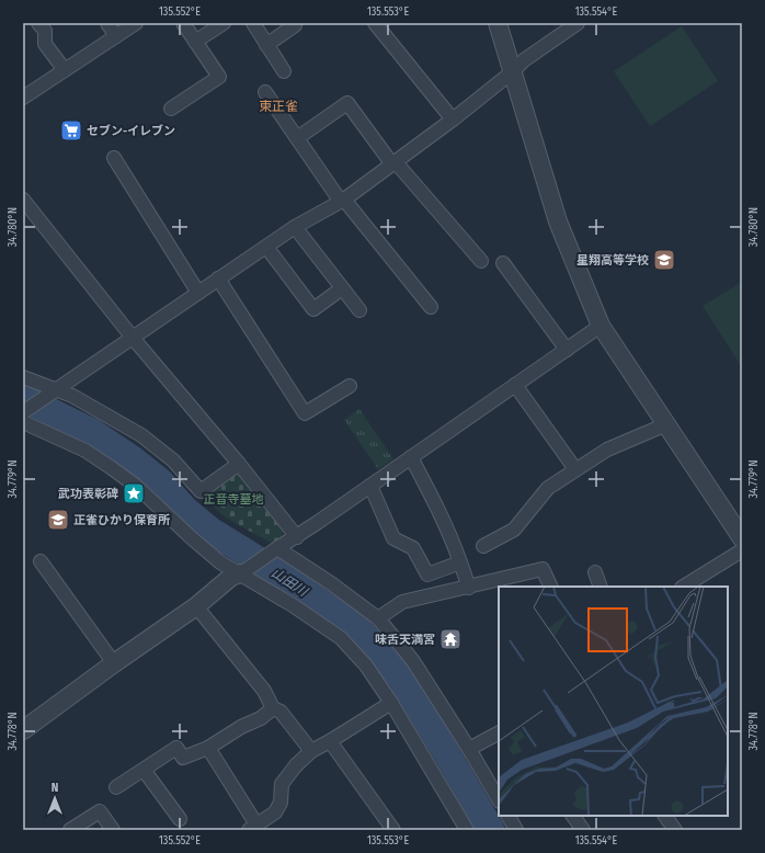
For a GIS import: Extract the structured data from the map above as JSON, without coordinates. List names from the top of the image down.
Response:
{
  "districts": ["東正雀"],
  "water": ["山田川"],
  "parks": ["正音寺墓地"],
  "places": {
    "supermarket": ["セブン-イレブン"],
    "school or university": ["星翔高等学校", "正雀ひかり保育所"],
    "place": ["武功表彰碑"],
    "temple": ["味舌天満宮"]
  },
  "north": "top",
  "coordinates": [
    "135.552°E",
    "135.553°E",
    "135.554°E",
    "34.780°N",
    "34.779°N",
    "34.778°N"
  ]
}
